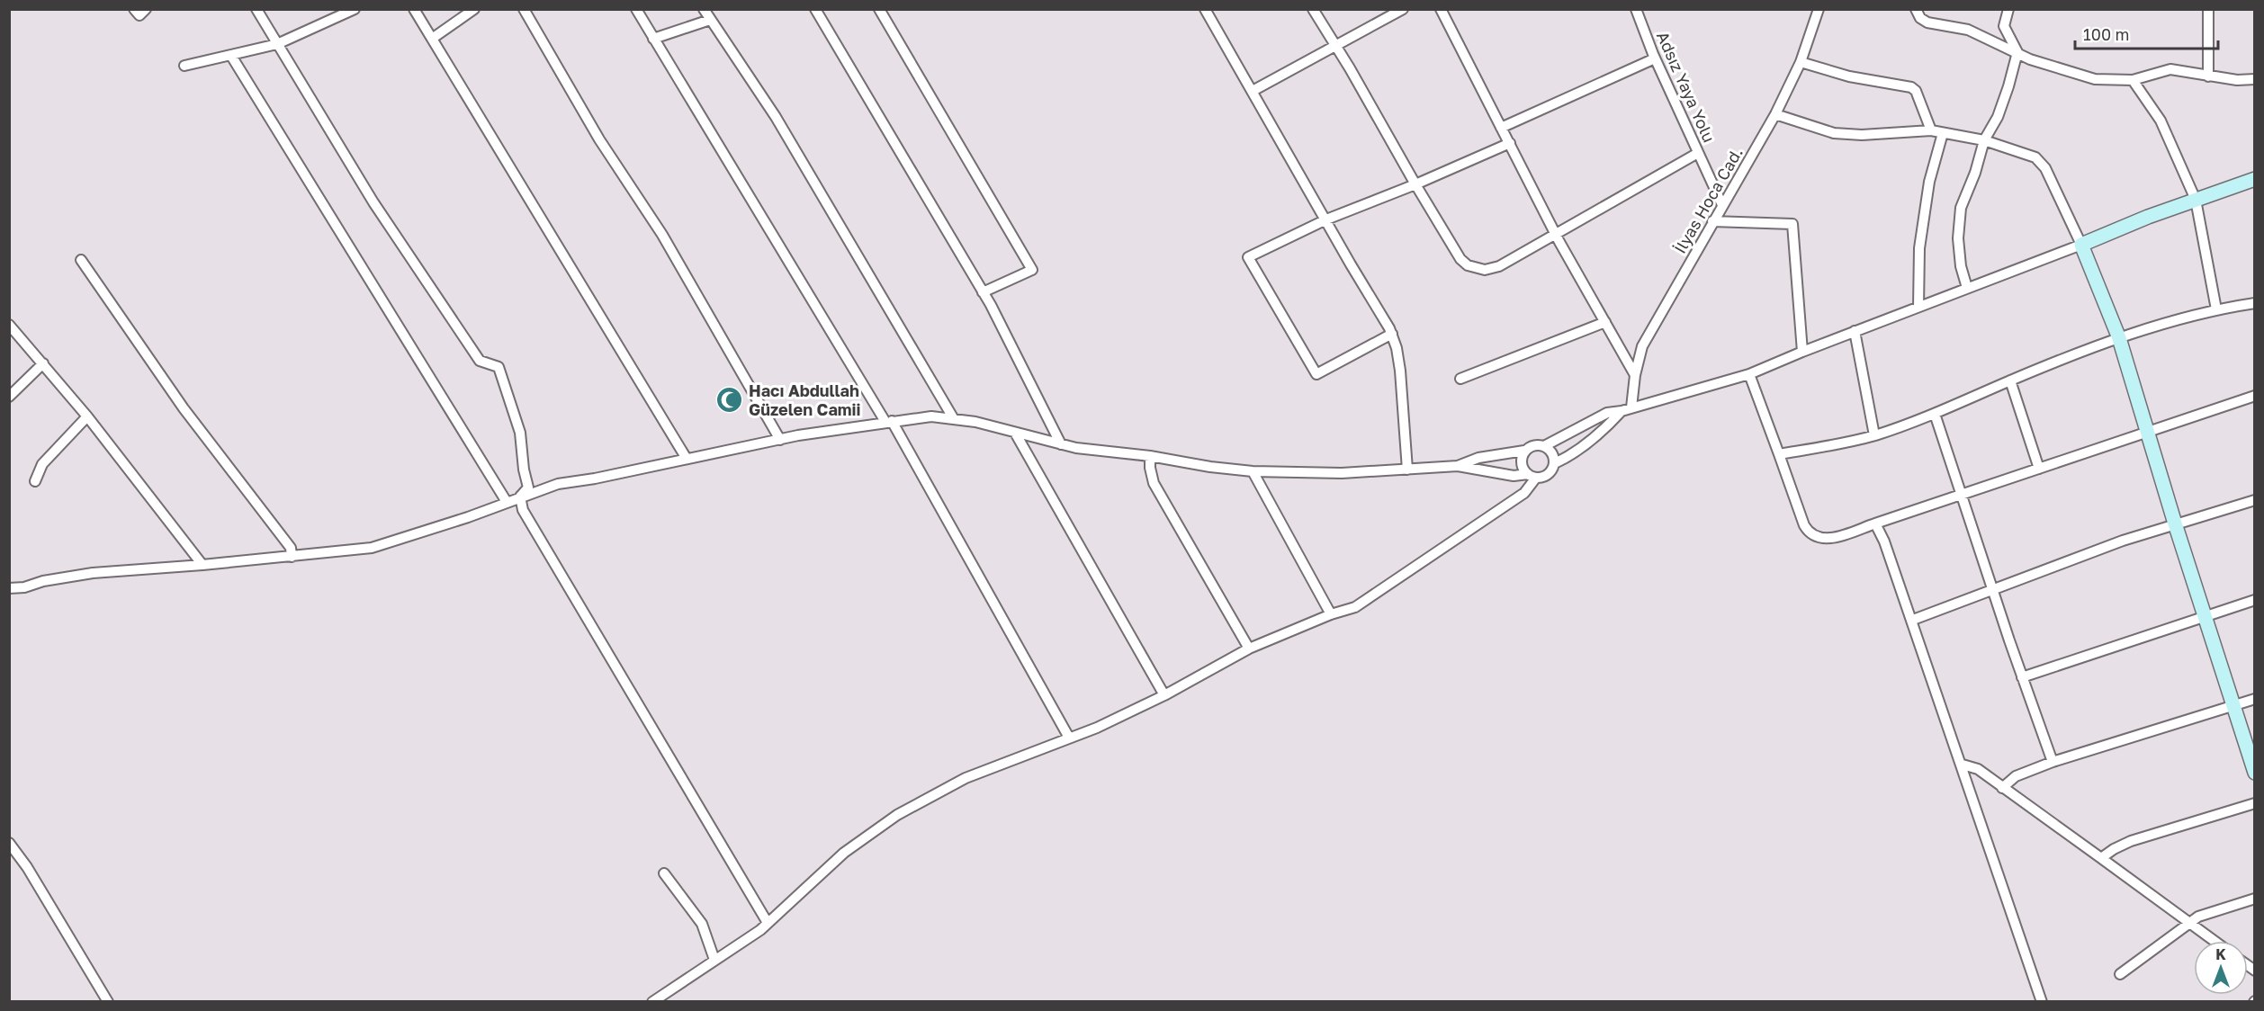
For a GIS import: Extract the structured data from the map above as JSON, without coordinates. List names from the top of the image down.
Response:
{
  "streets": {
    "street": ["Adsız Yaya Yolu", "İlyas Hoca Cad."]
  },
  "crossings": [
    ["Adsız Yaya Yolu", "İlyas Hoca Cad."]
  ],
  "places": {
    "mosque": ["Hacı Abdullah Güzelen Camii"]
  },
  "scale_bar": "100 m",
  "north": "top"
}
